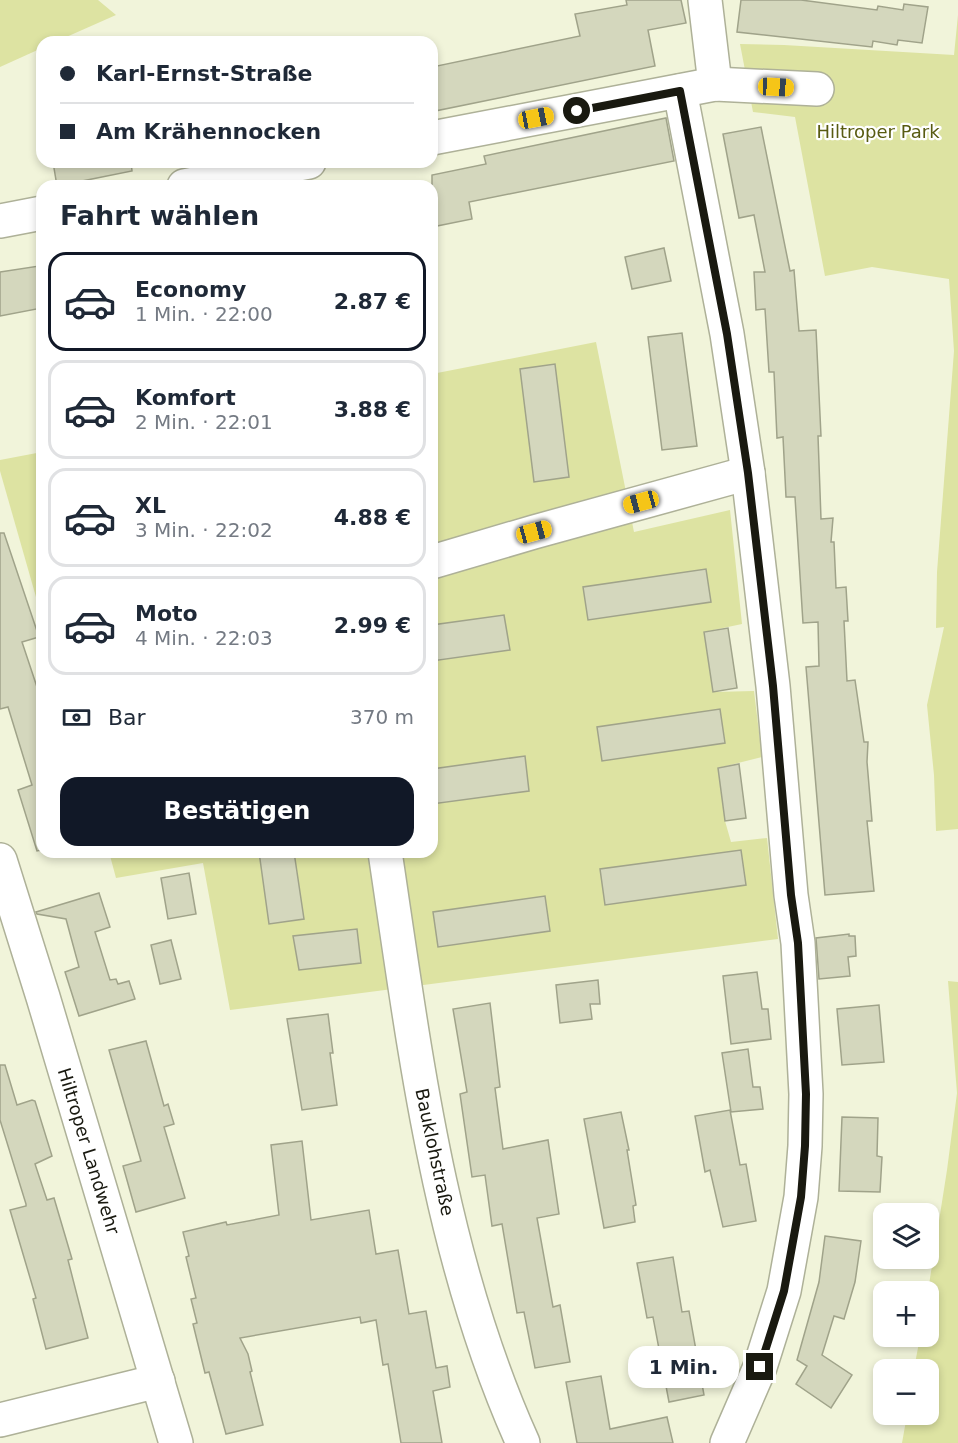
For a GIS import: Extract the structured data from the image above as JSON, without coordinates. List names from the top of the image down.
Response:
{
  "streets": {
    "street": ["Hiltroper Landwehr", "Bauklohstraße"]
  },
  "parks": ["Hiltroper Park"],
  "page": {
    "banner": ["Karl-Ernst-Straße", "Am Krähennocken"],
    "heading": "Fahrt wählen",
    "list": [
      {
        "name": "Economy",
        "note": "1 Min. · 22:00",
        "value": "2.87 €"
      },
      {
        "name": "Komfort",
        "note": "2 Min. · 22:01",
        "value": "3.88 €"
      },
      {
        "name": "XL",
        "note": "3 Min. · 22:02",
        "value": "4.88 €"
      },
      {
        "name": "Moto",
        "note": "4 Min. · 22:03",
        "value": "2.99 €"
      }
    ],
    "pay": ["Bar", "370 m"],
    "buttons": "Bestätigen",
    "map_buttons": ["+", "−"],
    "bubble": "1 Min."
  }
}
